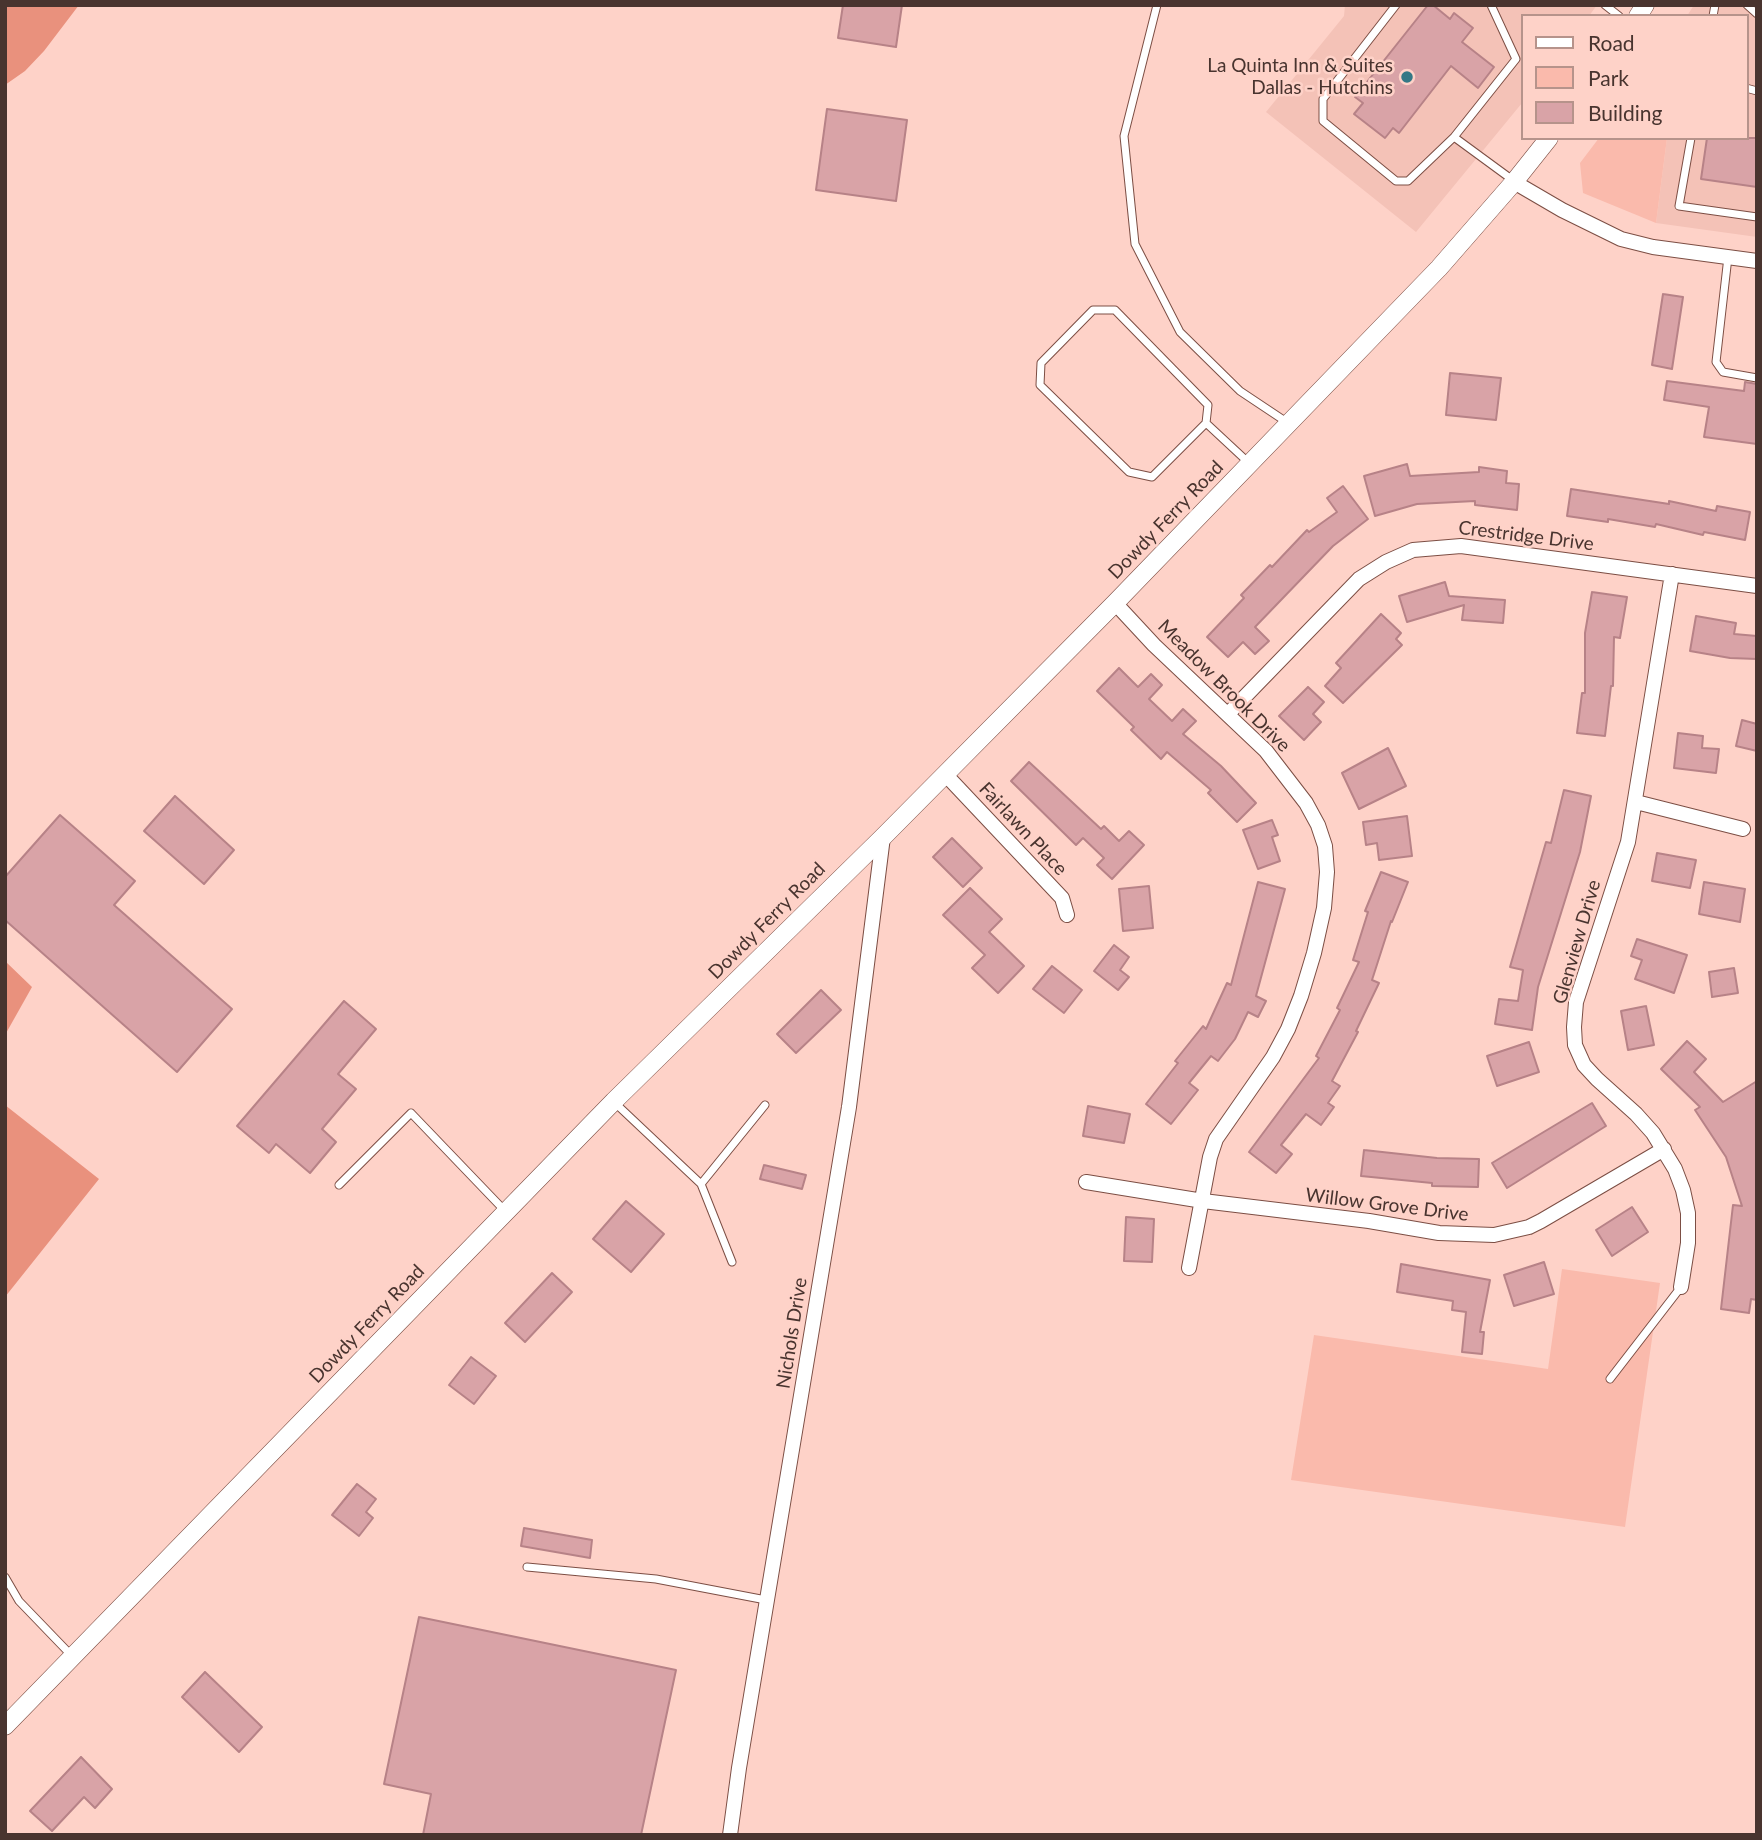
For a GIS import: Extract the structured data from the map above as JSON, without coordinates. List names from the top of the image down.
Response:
{
  "streets": {
    "street": [
      "Dowdy Ferry Road",
      "Crestridge Drive",
      "Meadow Brook Drive",
      "Fairlawn Place",
      "Glenview Drive",
      "Willow Grove Drive",
      "Nichols Drive"
    ]
  },
  "crossings": [
    ["Dowdy Ferry Road", "Meadow Brook Drive"],
    ["Dowdy Ferry Road", "Fairlawn Place"],
    ["Dowdy Ferry Road", "Nichols Drive"],
    ["Crestridge Drive", "Meadow Brook Drive"],
    ["Crestridge Drive", "Glenview Drive"],
    ["Meadow Brook Drive", "Willow Grove Drive"],
    ["Glenview Drive", "Willow Grove Drive"]
  ],
  "places": ["La Quinta Inn & Suites Dallas - Hutchins"],
  "legend": ["Road", "Park", "Building"]
}
